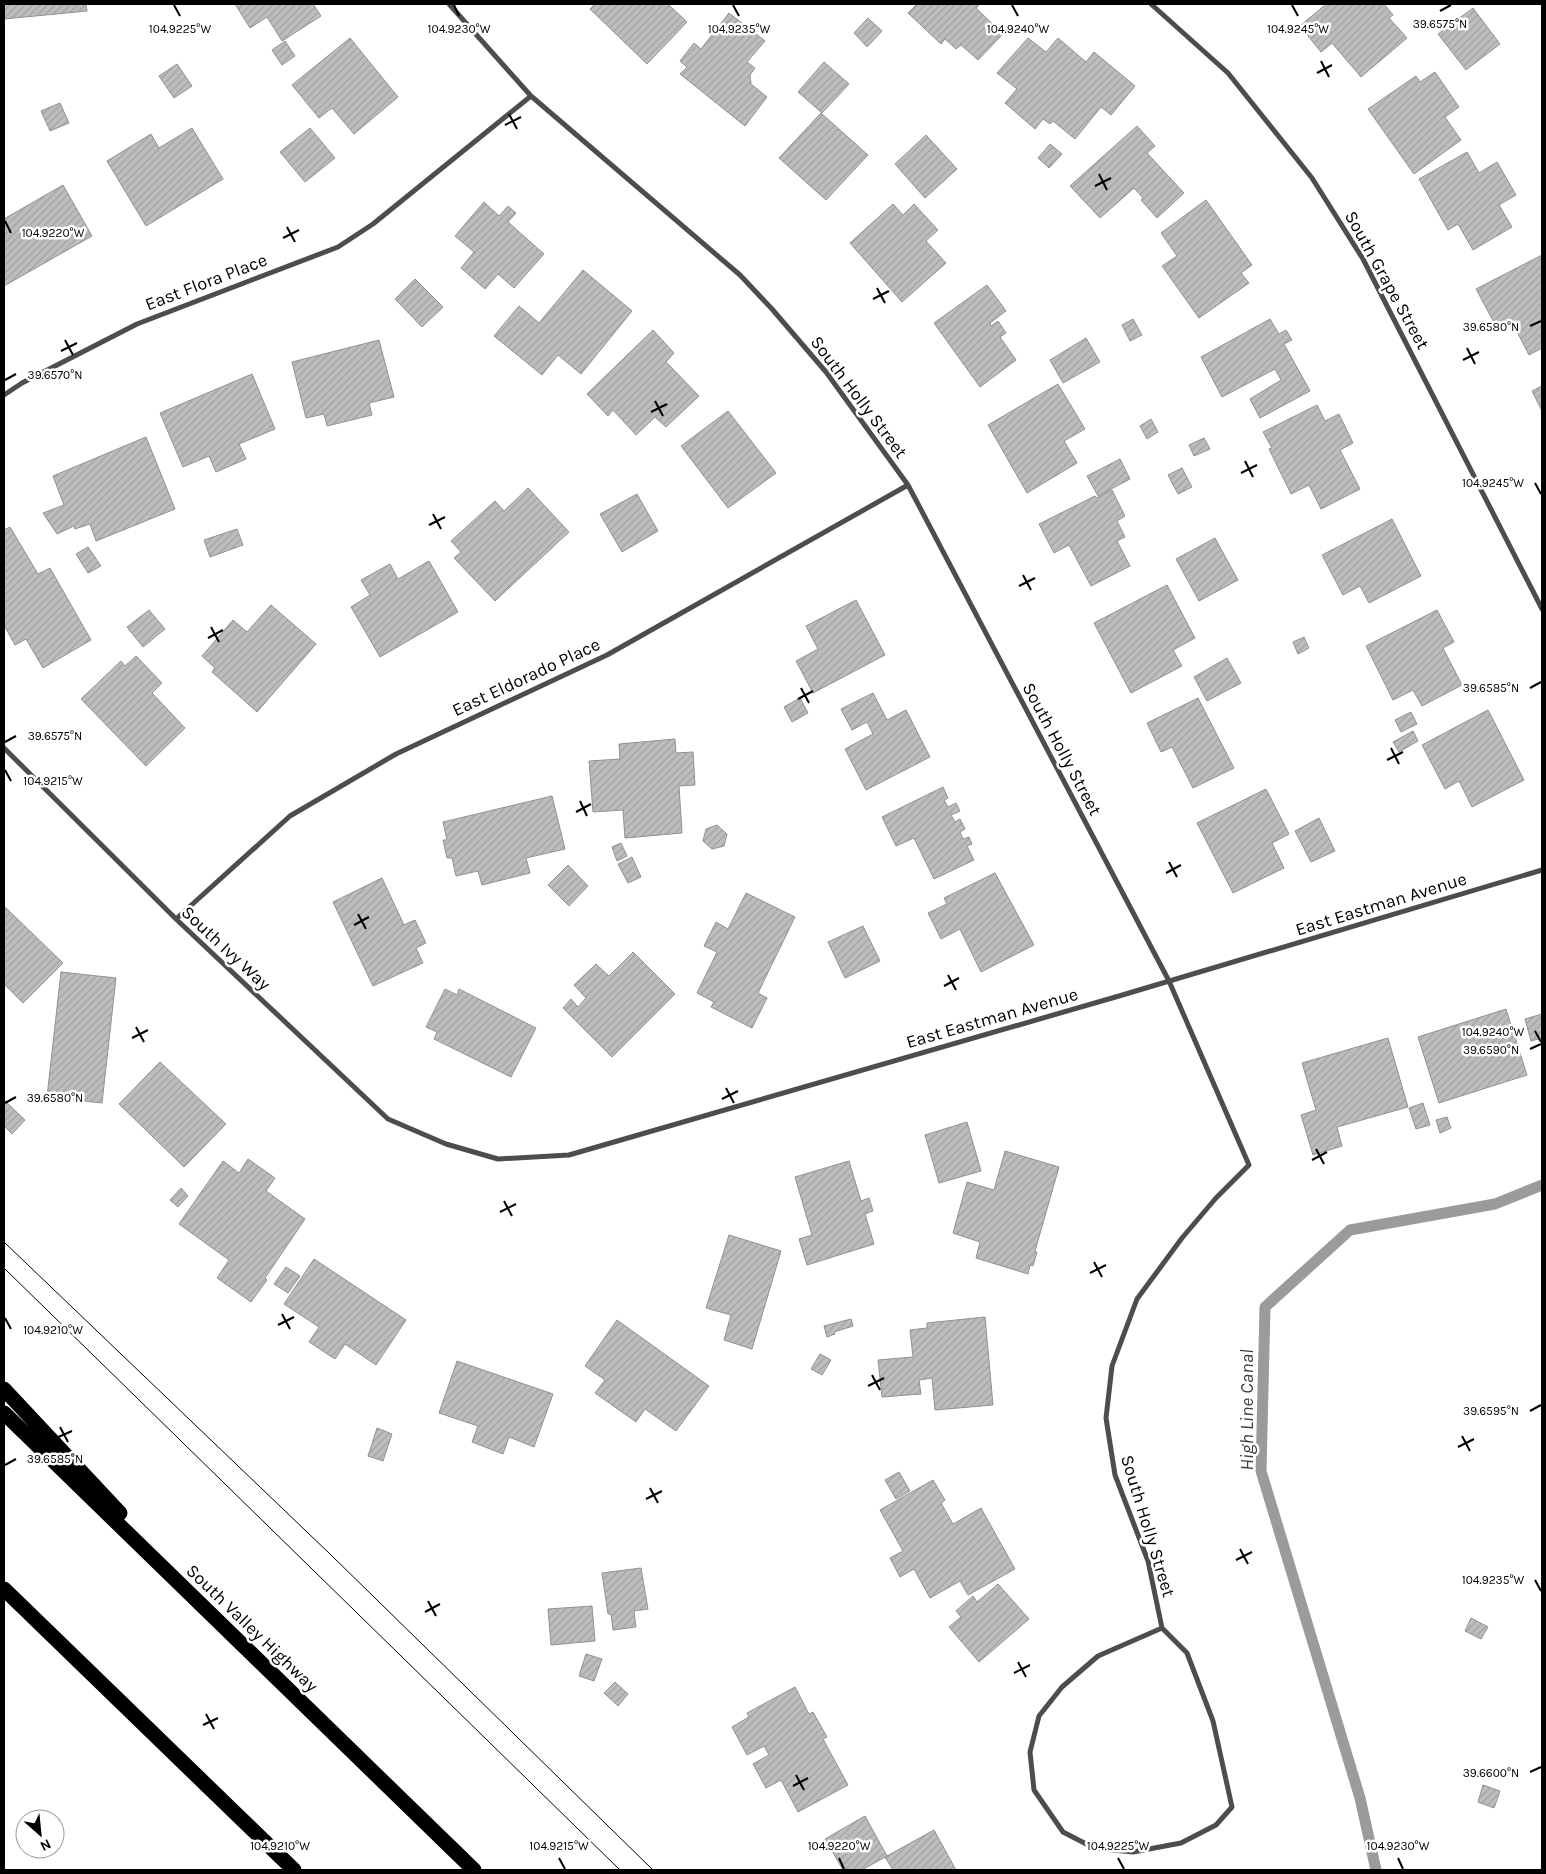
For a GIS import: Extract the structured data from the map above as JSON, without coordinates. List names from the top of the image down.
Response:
{
  "streets": {
    "highway": ["South Valley Highway"],
    "street": [
      "South Grape Street",
      "East Flora Place",
      "South Holly Street",
      "East Eldorado Place",
      "East Eastman Avenue",
      "South Ivy Way"
    ]
  },
  "crossings": [
    ["East Flora Place", "South Holly Street"],
    ["South Holly Street", "East Eldorado Place"],
    ["South Holly Street", "East Eastman Avenue"],
    ["East Eldorado Place", "South Ivy Way"],
    ["East Eastman Avenue", "South Ivy Way"]
  ],
  "water": ["High Line Canal"],
  "north": "bottom right",
  "coordinates": [
    "39.6575°N",
    "104.9225°W",
    "104.9230°W",
    "104.9235°W",
    "104.9240°W",
    "104.9245°W",
    "104.9220°W",
    "39.6580°N",
    "39.6570°N",
    "39.6585°N",
    "104.9215°W",
    "39.6590°N",
    "104.9210°W",
    "39.6595°N",
    "39.6600°N"
  ]
}
